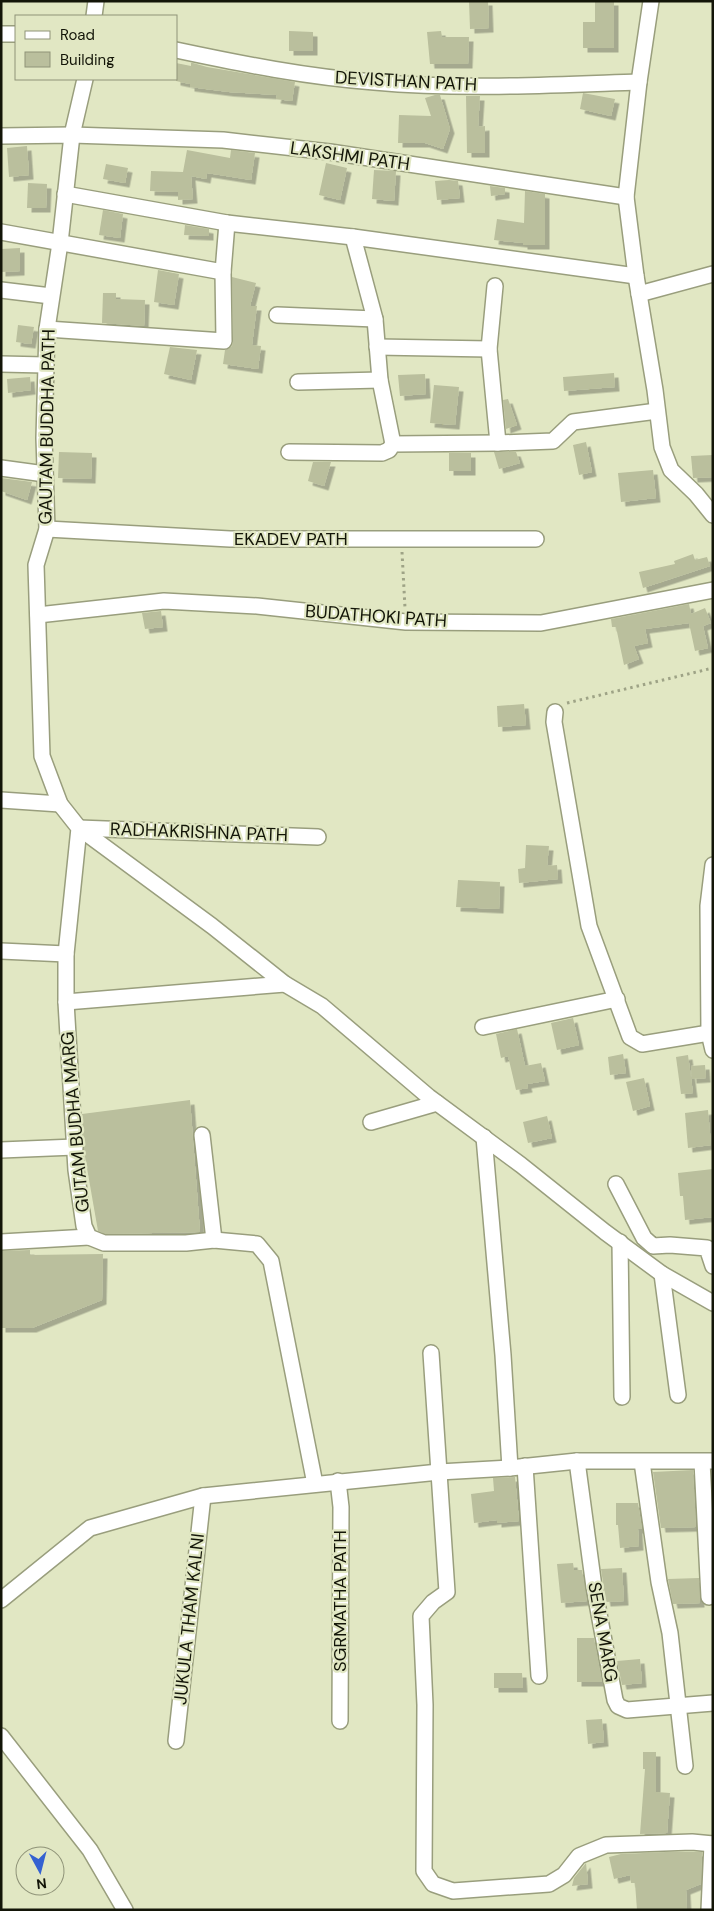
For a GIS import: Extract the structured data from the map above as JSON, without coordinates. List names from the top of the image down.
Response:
{
  "streets": {
    "street": [
      "DEVISTHAN PATH",
      "LAKSHMI PATH",
      "GAUTAM BUDDHA PATH",
      "EKADEV PATH",
      "BUDATHOKI PATH",
      "RADHAKRISHNA PATH",
      "GUTAM BUDHA MARG",
      "SGRMATHA PATH",
      "JUKULA THAM KALNI",
      "SENA MARG"
    ]
  },
  "crossings": [
    ["LAKSHMI PATH", "GAUTAM BUDDHA PATH"],
    ["GAUTAM BUDDHA PATH", "EKADEV PATH"],
    ["GAUTAM BUDDHA PATH", "BUDATHOKI PATH"],
    ["RADHAKRISHNA PATH", "GUTAM BUDHA MARG"]
  ],
  "legend": ["Road", "Building"],
  "north": "bottom"
}
